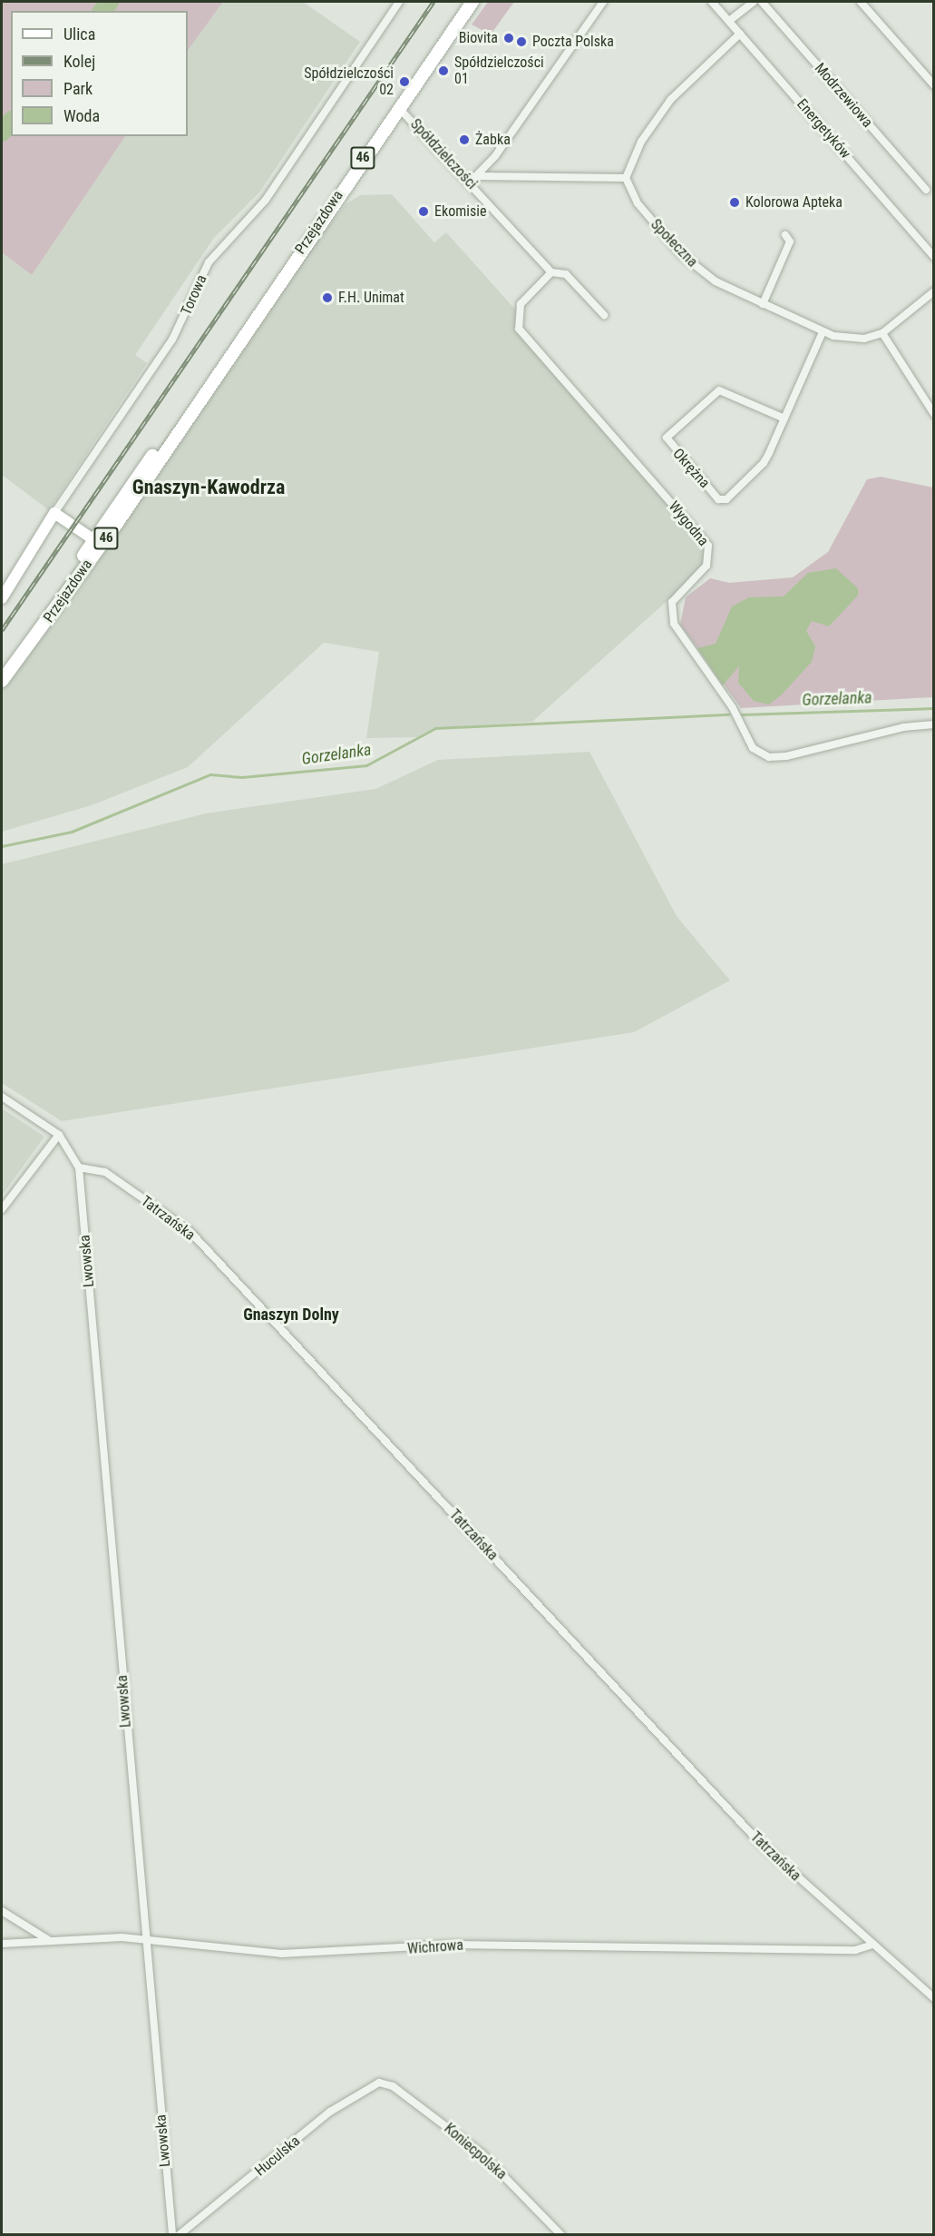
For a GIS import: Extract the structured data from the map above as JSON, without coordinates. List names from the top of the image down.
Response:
{
  "streets": {
    "main road": ["46", "Przejazdowa"],
    "street": [
      "Modrzewiowa",
      "Energetyków",
      "Spółdzielczości",
      "Społeczna",
      "Torowa",
      "Okrężna",
      "Wygodna",
      "Tatrzańska",
      "Lwowska",
      "Wichrowa",
      "Koniecpolska",
      "Huculska"
    ]
  },
  "crossings": [
    ["Spółdzielczości", "Przejazdowa"],
    ["Spółdzielczości", "Wygodna"],
    ["Społeczna", "Okrężna"],
    ["Tatrzańska", "Lwowska"],
    ["Tatrzańska", "Wichrowa"],
    ["Lwowska", "Wichrowa"],
    ["Koniecpolska", "Huculska"]
  ],
  "districts": ["Gnaszyn-Kawodrza", "Gnaszyn Dolny"],
  "water": ["Gorzelanka"],
  "places": [
    "Biovita",
    "Poczta Polska",
    "Spółdzielczości 01",
    "Spółdzielczości 02",
    "Żabka",
    "Kolorowa Apteka",
    "Ekomisie",
    "F.H. Unimat"
  ],
  "legend": [
    "Ulica",
    "Kolej",
    "Park",
    "Woda"
  ]
}
